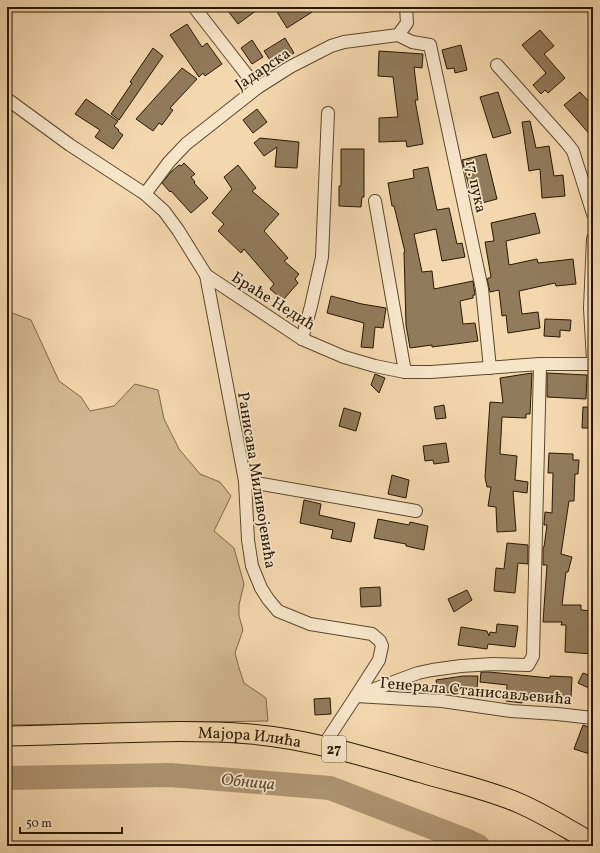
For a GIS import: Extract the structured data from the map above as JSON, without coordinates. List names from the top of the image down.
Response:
{
  "streets": {
    "main road": ["Мајора Илића", "27"],
    "street": [
      "Јадарска",
      "17. пука",
      "Браће Недић",
      "Ранисава Миливојевића",
      "Генерала Станисављевића"
    ]
  },
  "crossings": [
    ["Јадарска", "17. пука"],
    ["Јадарска", "Браће Недић"],
    ["17. пука", "Браће Недић"],
    ["Браће Недић", "Ранисава Миливојевића"],
    ["Ранисава Миливојевића", "Генерала Станисављевића"],
    ["Ранисава Миливојевића", "Мајора Илића"]
  ],
  "water": ["Обница"],
  "scale_bar": "50 m"
}
